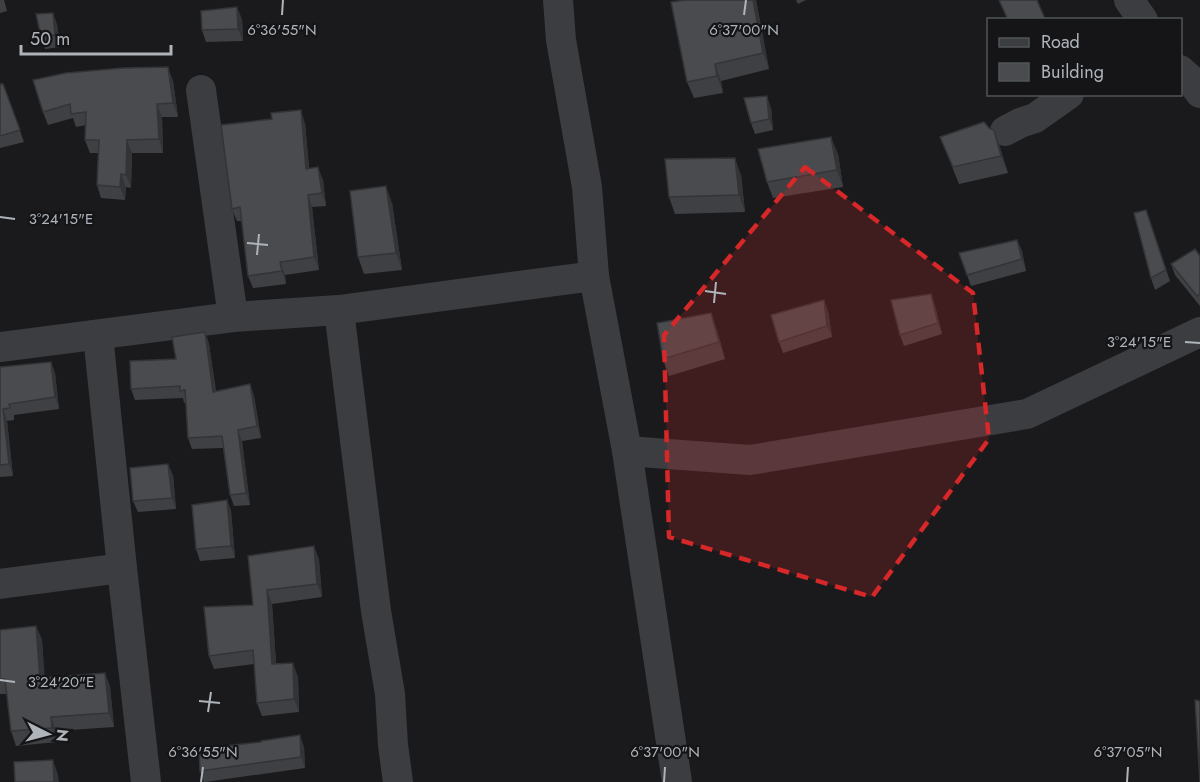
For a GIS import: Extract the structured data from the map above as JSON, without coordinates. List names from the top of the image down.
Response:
{
  "legend": ["Road", "Building"],
  "scale_bar": "50 m",
  "north": "right",
  "coordinates": [
    "6°36'55\"N",
    "6°37'00\"N",
    "3°24'15\"E",
    "3°24'20\"E",
    "6°37'05\"N"
  ]
}
